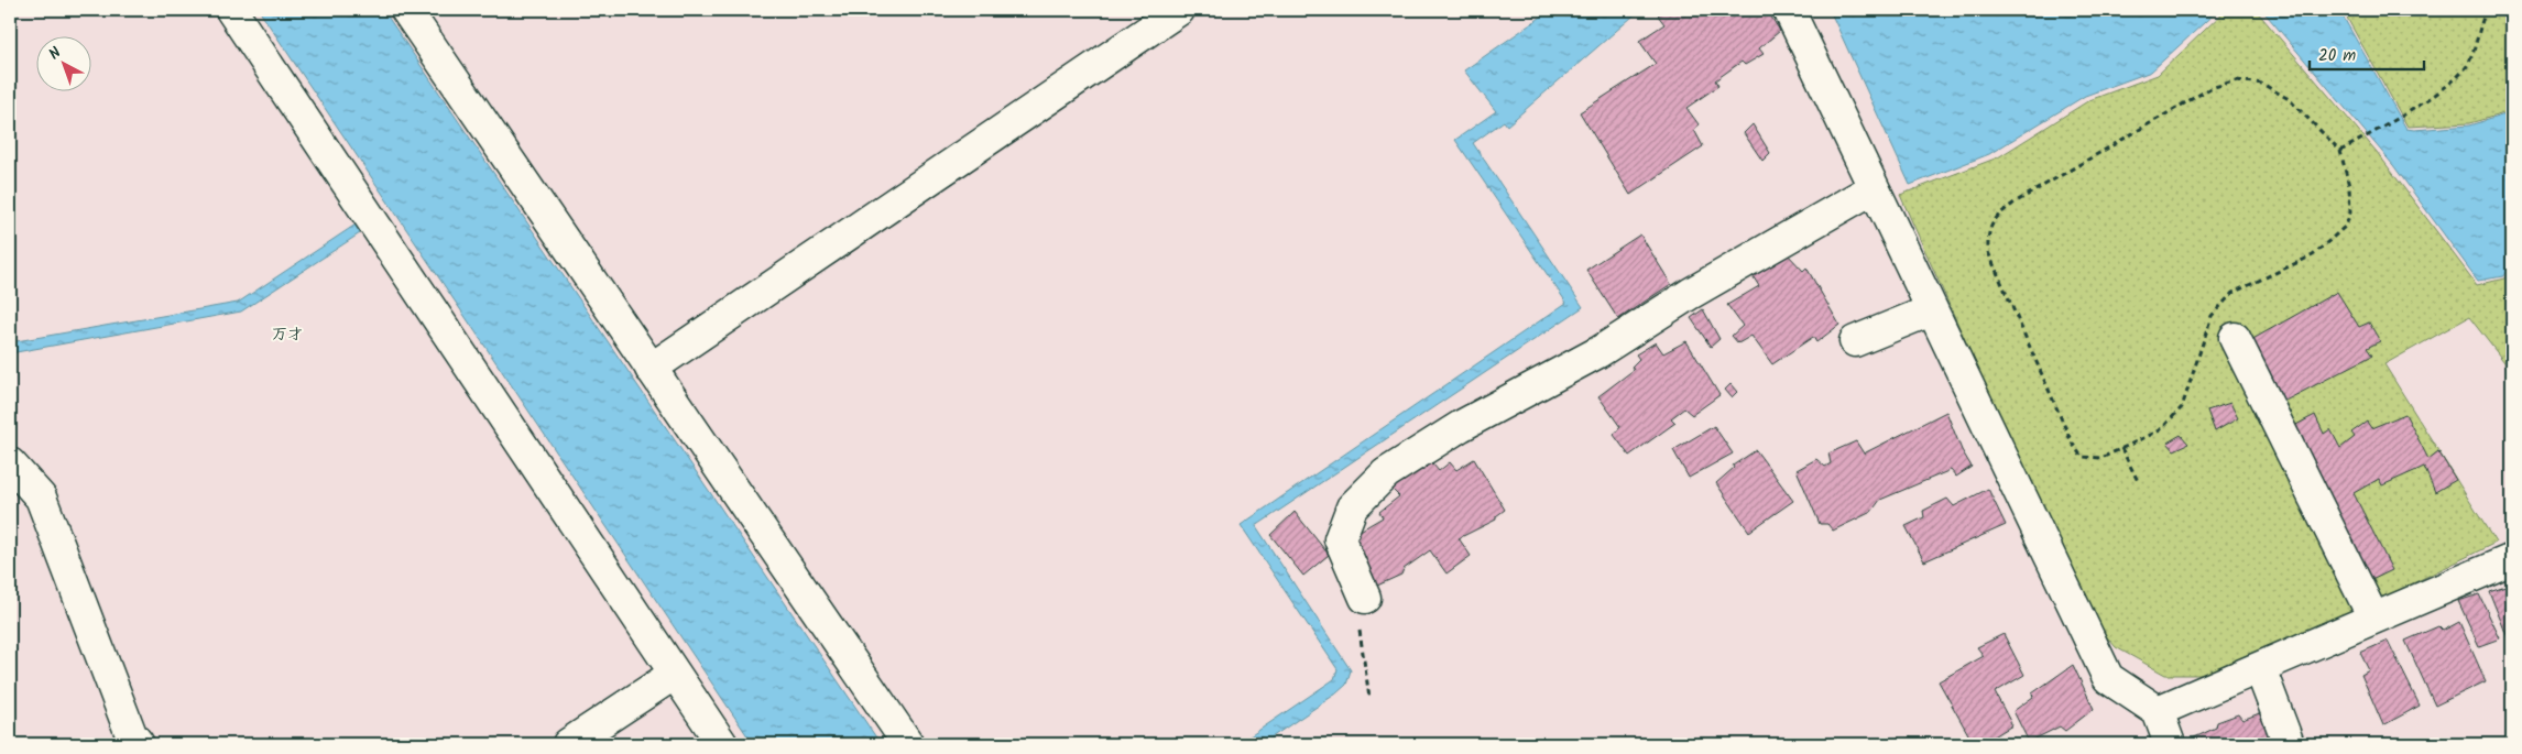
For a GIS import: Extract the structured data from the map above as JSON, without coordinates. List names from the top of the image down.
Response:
{
  "districts": ["万才"],
  "scale_bar": "20 m",
  "north": "top left"
}
